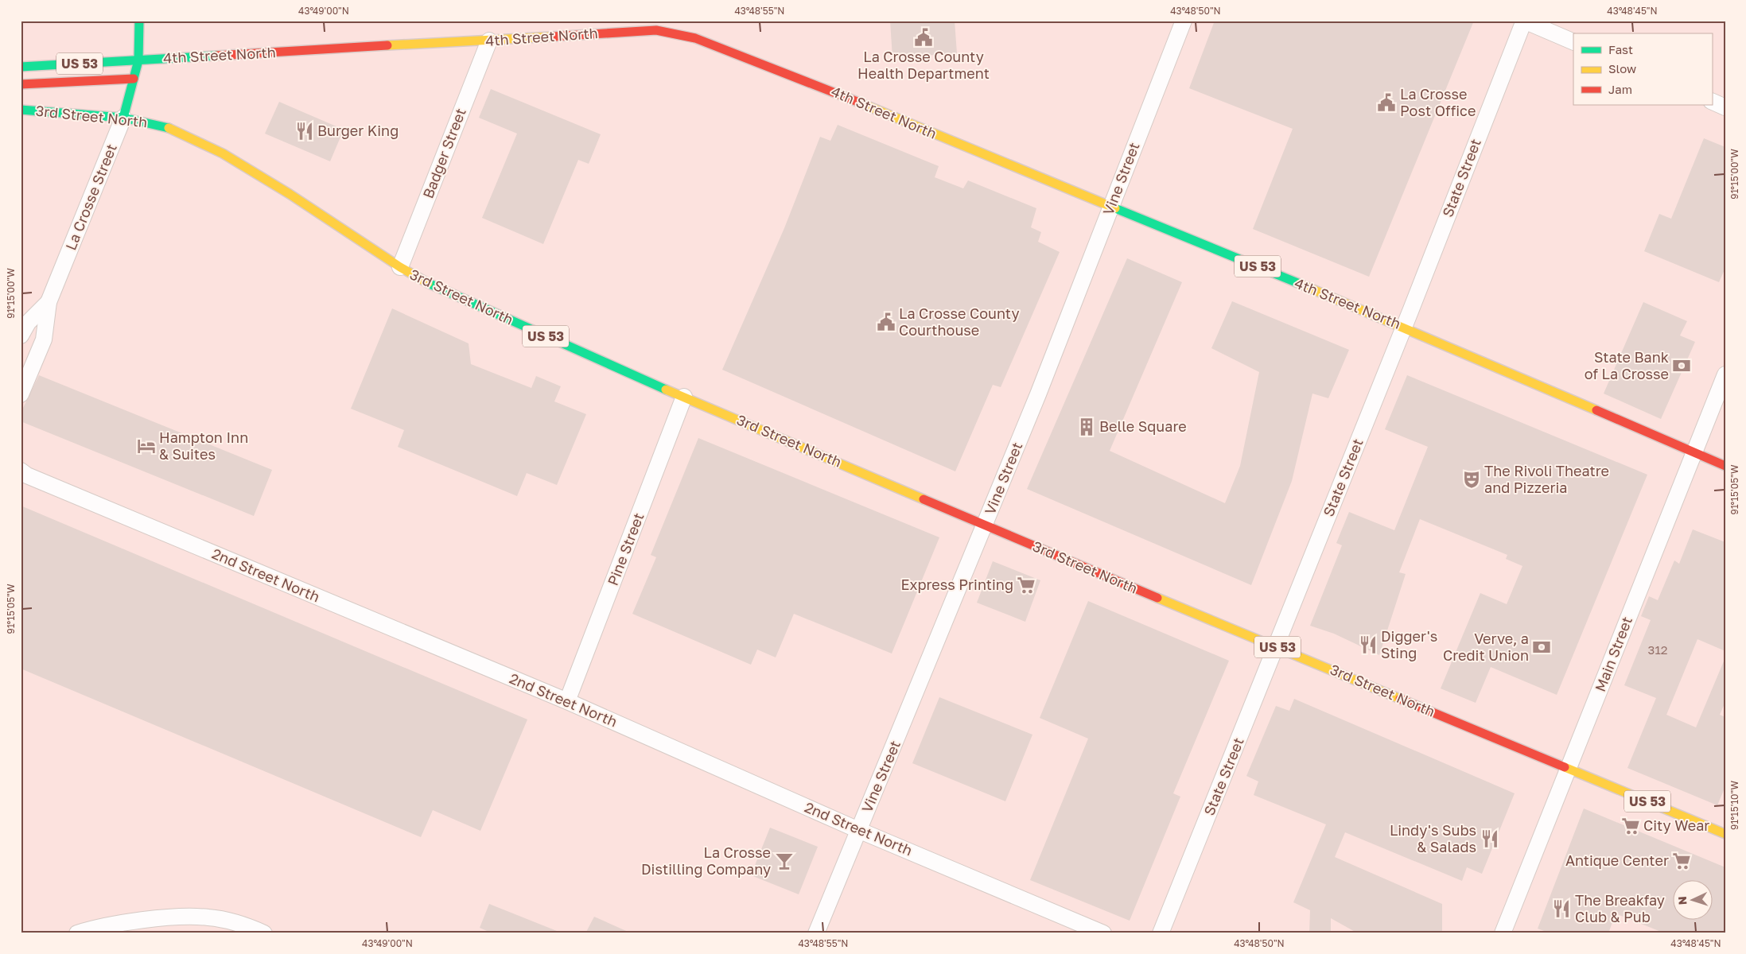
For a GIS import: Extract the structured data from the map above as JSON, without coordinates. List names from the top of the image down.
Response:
{
  "streets": {
    "main road": [
      "4th Street North",
      "US 53",
      "3rd Street North",
      "La Crosse Street"
    ],
    "street": [
      "Badger Street",
      "State Street",
      "Vine Street",
      "Pine Street",
      "2nd Street North",
      "Main Street"
    ]
  },
  "crossings": [
    ["4th Street North", "US 53"],
    ["4th Street North", "Badger Street"],
    ["4th Street North", "State Street"],
    ["4th Street North", "Vine Street"],
    ["4th Street North", "La Crosse Street"],
    ["4th Street North", "Main Street"],
    ["US 53", "3rd Street North"],
    ["US 53", "Main Street"],
    ["3rd Street North", "Badger Street"],
    ["3rd Street North", "State Street"],
    ["3rd Street North", "Vine Street"],
    ["3rd Street North", "La Crosse Street"],
    ["3rd Street North", "Pine Street"],
    ["3rd Street North", "Main Street"],
    ["Vine Street", "2nd Street North"],
    ["Pine Street", "2nd Street North"]
  ],
  "places": {
    "public building": ["La Crosse County Health Department", "La Crosse Post Office", "La Crosse County Courthouse"],
    "restaurant": [
      "Burger King",
      "Digger's Sting",
      "Lindy's Subs & Salads",
      "The Breakfay Club & Pub"
    ],
    "bank": ["State Bank of La Crosse", "Verve, a Credit Union"],
    "building": ["Belle Square"],
    "hotel": ["Hampton Inn & Suites"],
    "theatre": ["The Rivoli Theatre and Pizzeria"],
    "supermarket": ["Express Printing", "City Wear", "Antique Center"],
    "bar": ["La Crosse Distilling Company"]
  },
  "house_numbers": ["312"],
  "legend": ["Fast", "Slow", "Jam"],
  "north": "left",
  "coordinates": [
    "43°49'00\"N",
    "43°48'55\"N",
    "43°48'50\"N",
    "43°48'45\"N",
    "91°15'00\"W",
    "91°15'05\"W",
    "91°15'10\"W"
  ]
}
